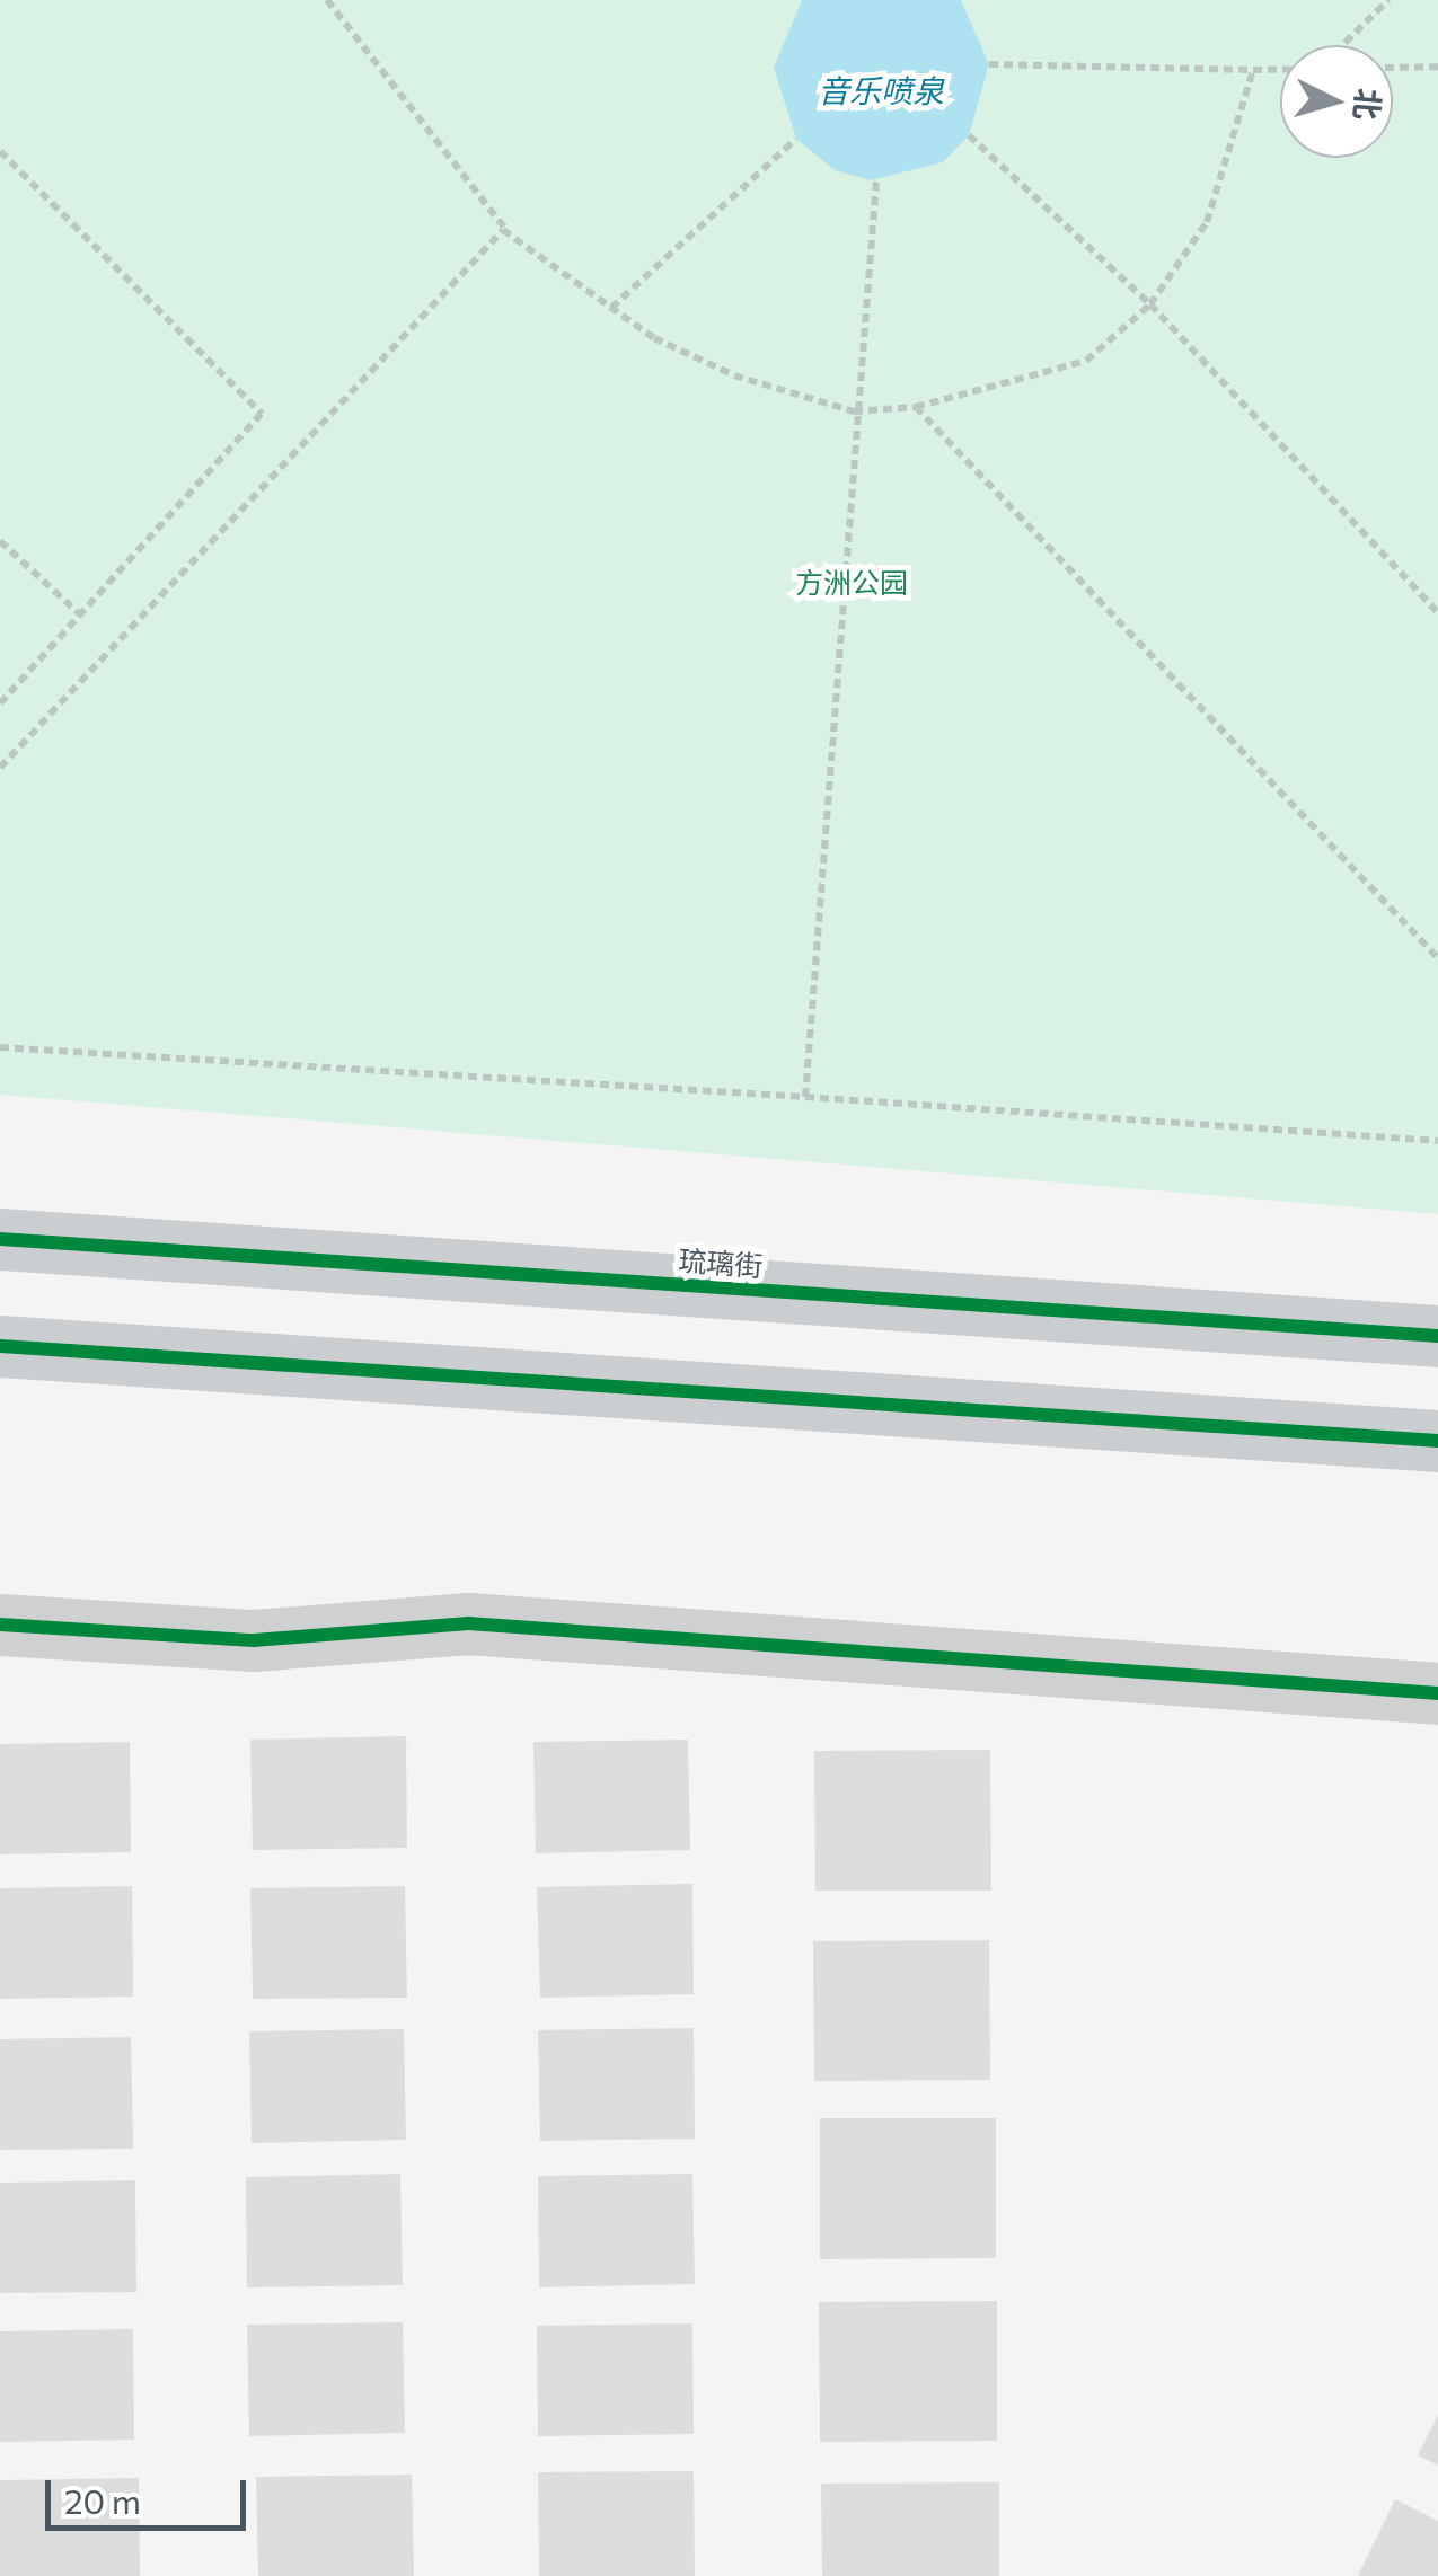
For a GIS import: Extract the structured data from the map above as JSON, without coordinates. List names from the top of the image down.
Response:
{
  "streets": {
    "main road": ["琉璃街"]
  },
  "water": ["音乐喷泉"],
  "parks": ["方洲公园"],
  "scale_bar": "20 m",
  "north": "right"
}
